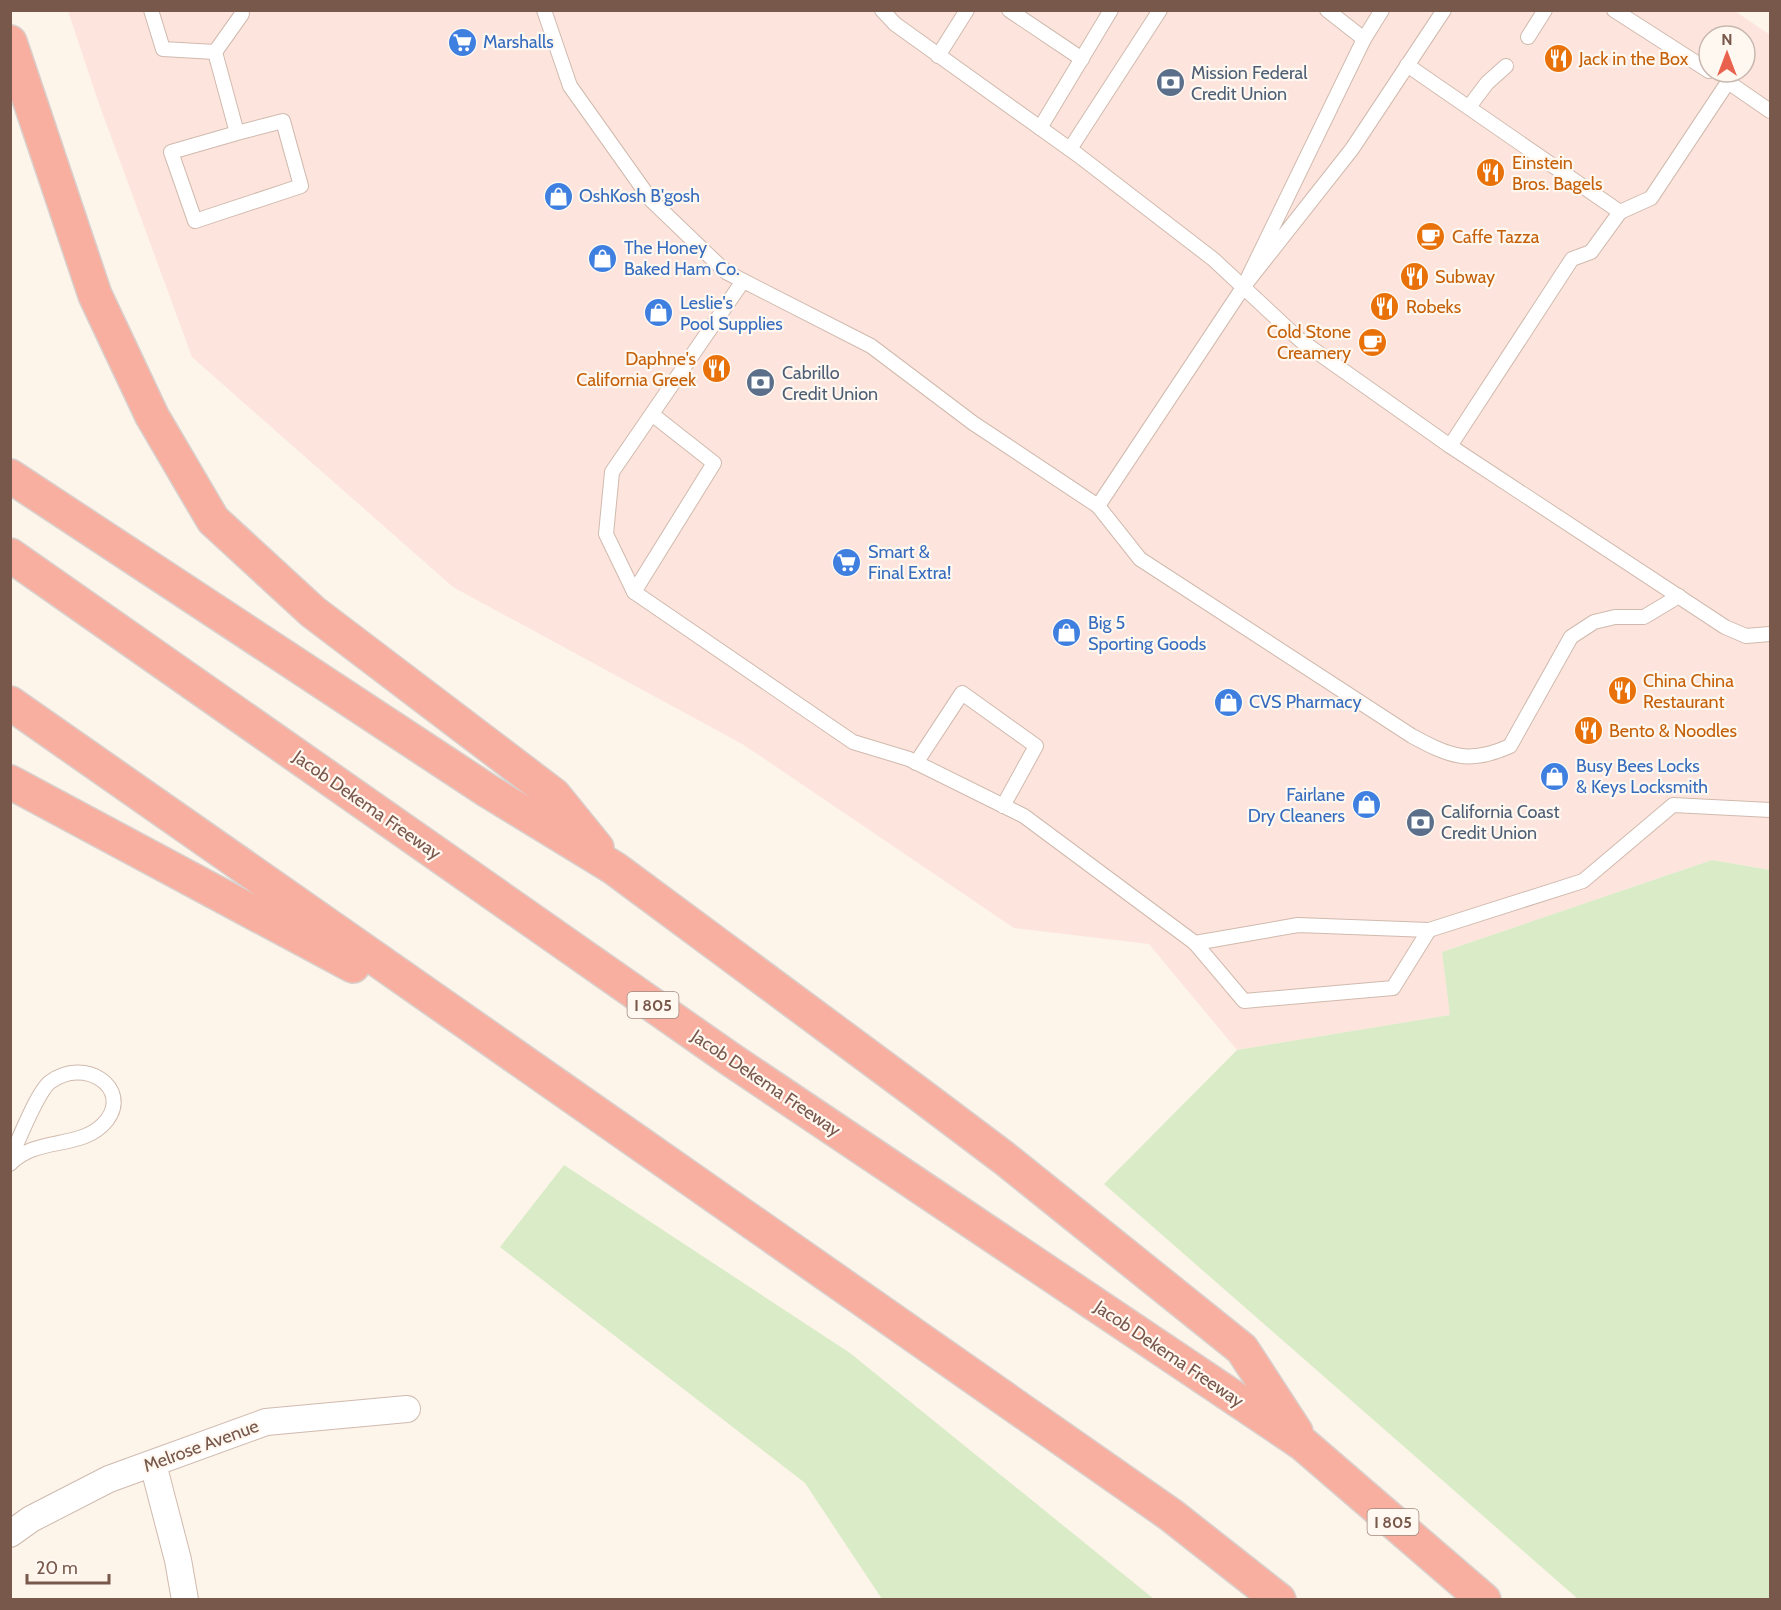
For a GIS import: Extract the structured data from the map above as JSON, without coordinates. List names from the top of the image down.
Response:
{
  "streets": {
    "highway": ["Jacob Dekema Freeway", "I 805"],
    "street": ["Melrose Avenue"]
  },
  "places": {
    "supermarket": ["Marshalls", "Smart & Final Extra!"],
    "restaurant": [
      "Jack in the Box",
      "Einstein Bros. Bagels",
      "Subway",
      "Robeks",
      "Daphne's California Greek",
      "China China Restaurant",
      "Bento & Noodles"
    ],
    "bank": ["Mission Federal Credit Union", "Cabrillo Credit Union", "California Coast Credit Union"],
    "shop": [
      "OshKosh B'gosh",
      "The Honey Baked Ham Co.",
      "Leslie's Pool Supplies",
      "Big 5 Sporting Goods",
      "CVS Pharmacy",
      "Busy Bees Locks & Keys Locksmith",
      "Fairlane Dry Cleaners"
    ],
    "cafe": ["Caffe Tazza", "Cold Stone Creamery"]
  },
  "scale_bar": "20 m",
  "north": "top"
}
